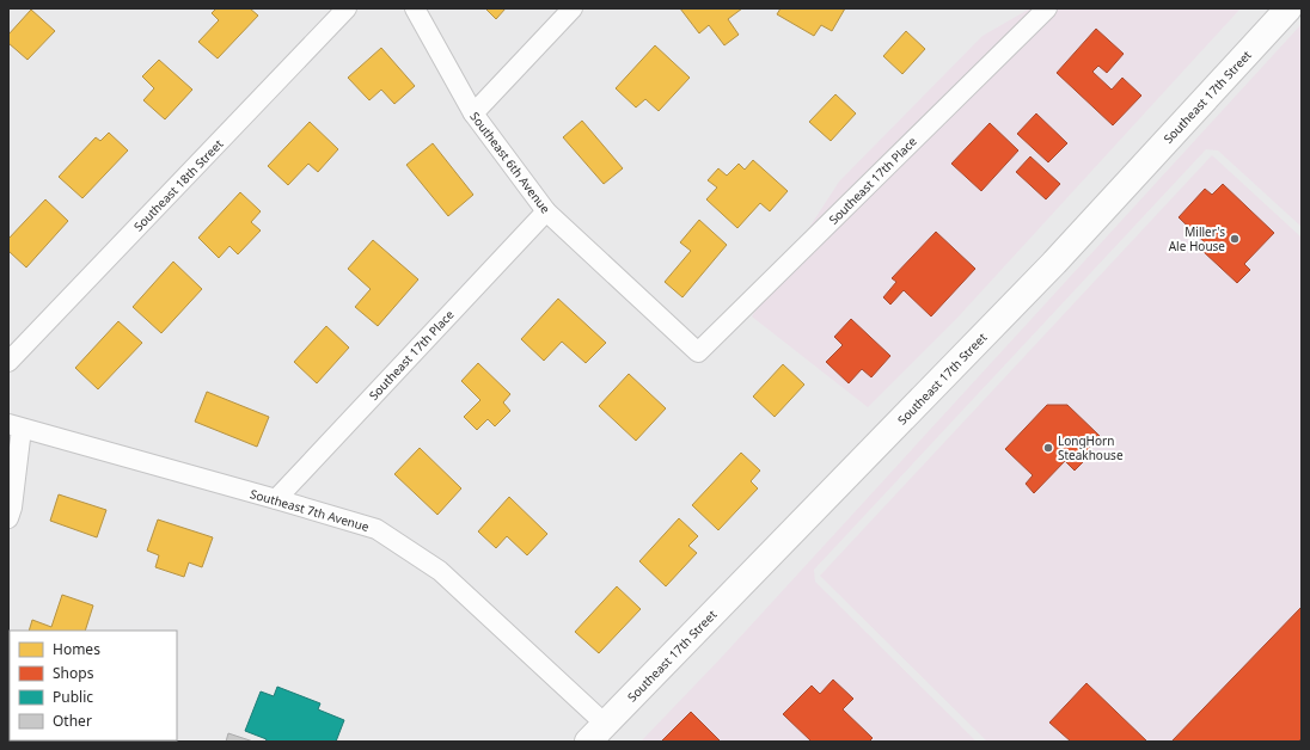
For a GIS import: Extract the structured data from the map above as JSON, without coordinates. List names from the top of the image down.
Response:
{
  "streets": {
    "main road": ["Southeast 17th Street"],
    "street": [
      "Southeast 6th Avenue",
      "Southeast 17th Place",
      "Southeast 18th Street",
      "Southeast 7th Avenue"
    ]
  },
  "crossings": [
    ["Southeast 17th Street", "Southeast 7th Avenue"],
    ["Southeast 6th Avenue", "Southeast 17th Place"],
    ["Southeast 17th Place", "Southeast 7th Avenue"]
  ],
  "places": ["Miller's Ale House", "LongHorn Steakhouse"],
  "legend": [
    "Homes",
    "Shops",
    "Public",
    "Other"
  ]
}
